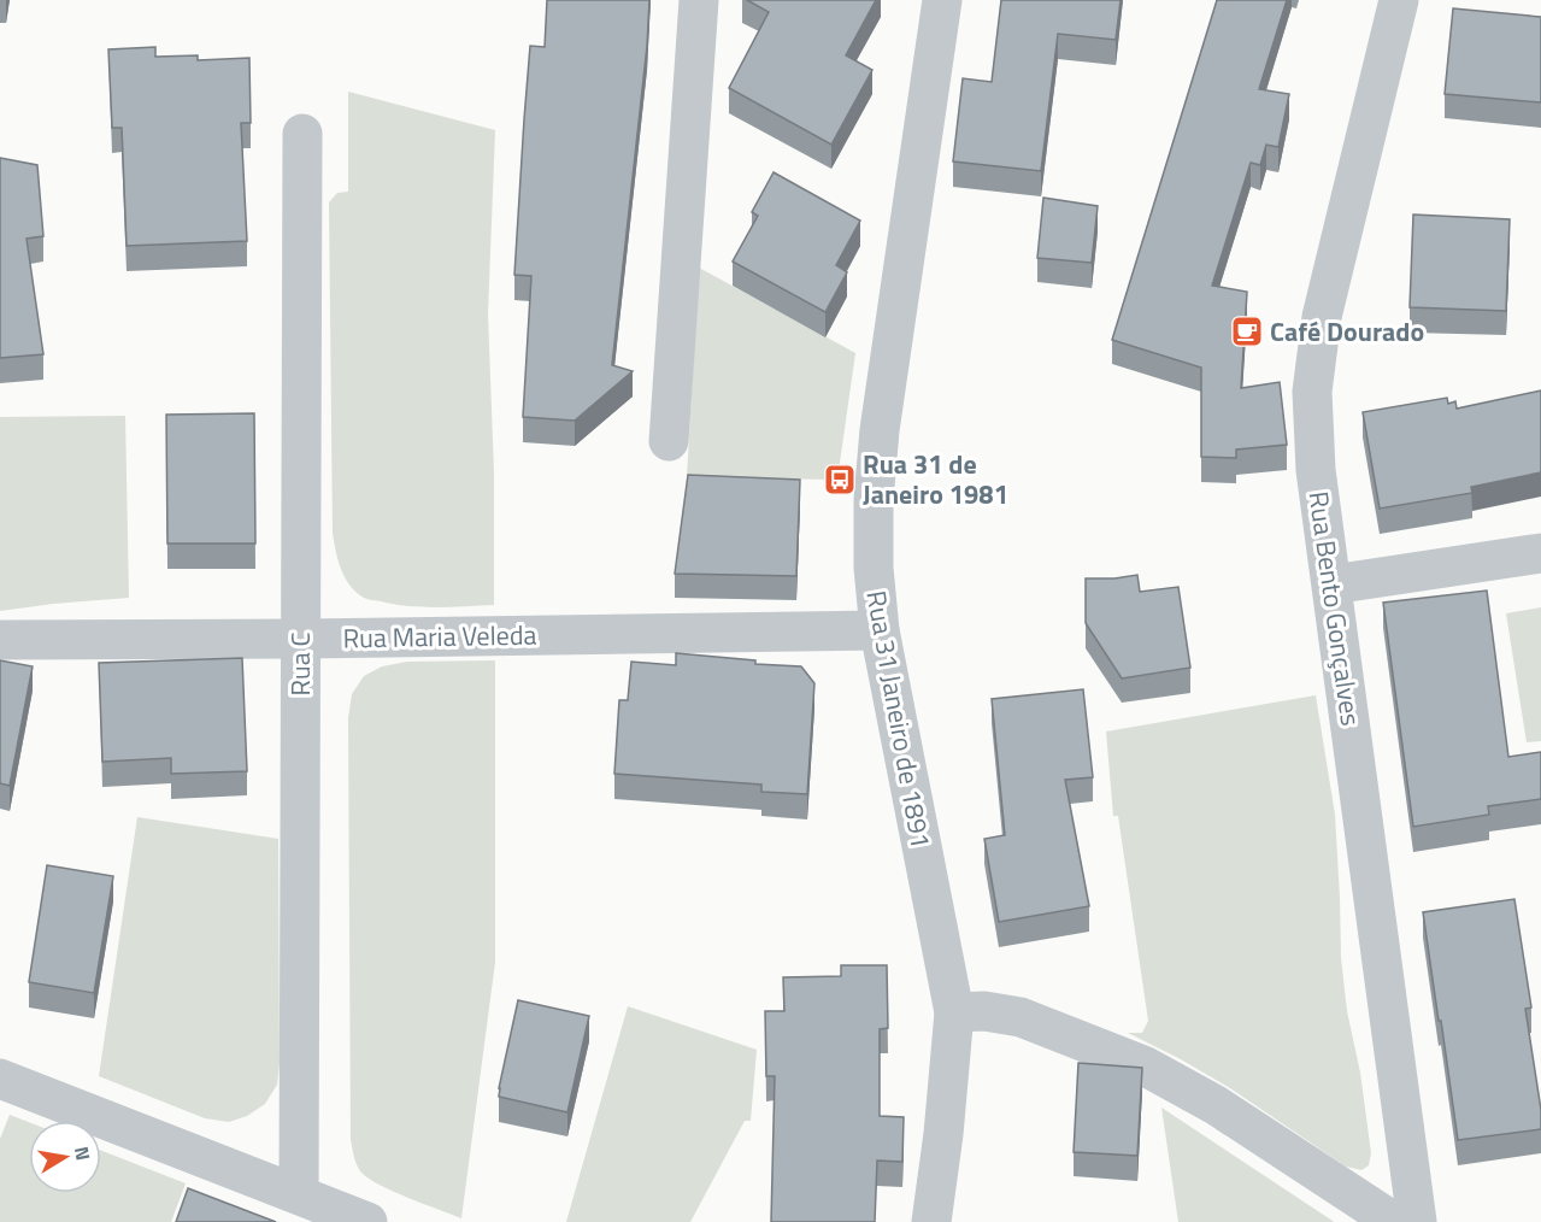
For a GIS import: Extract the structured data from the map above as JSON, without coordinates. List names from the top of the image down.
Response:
{
  "streets": {
    "street": [
      "Rua Bento Gonçalves",
      "Rua Maria Veleda",
      "Rua C",
      "Rua 31 Janeiro de 1891"
    ]
  },
  "crossings": [
    ["Rua Maria Veleda", "Rua C"],
    ["Rua Maria Veleda", "Rua 31 Janeiro de 1891"]
  ],
  "places": {
    "cafe": ["Café Dourado"],
    "bus stop": ["Rua 31 de Janeiro 1981"]
  },
  "north": "right"
}
